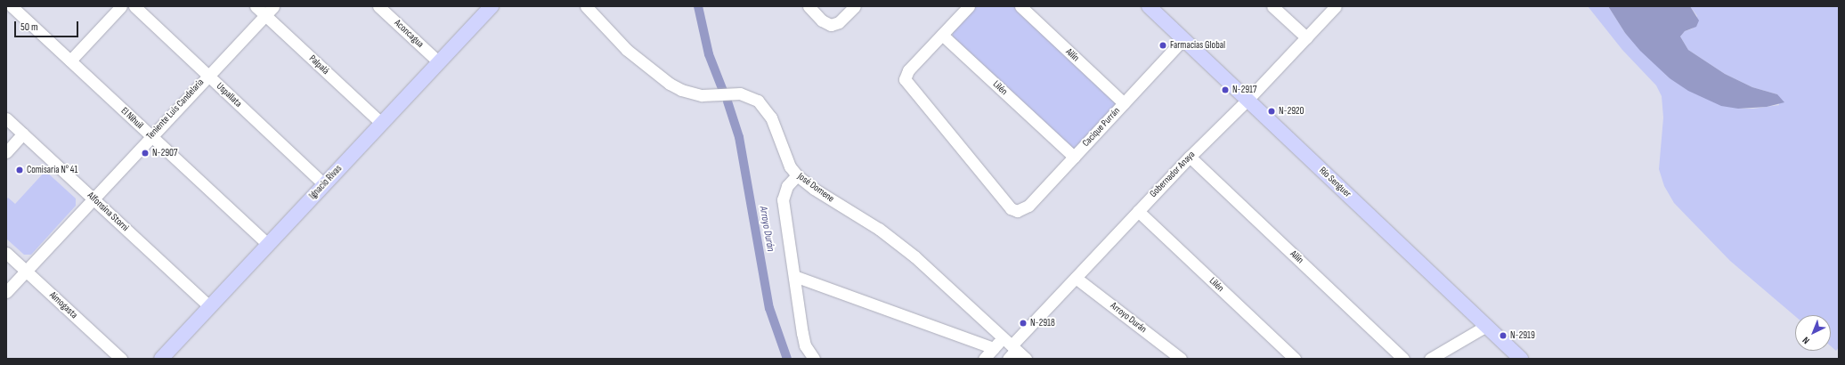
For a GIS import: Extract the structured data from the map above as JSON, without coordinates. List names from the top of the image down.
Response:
{
  "streets": {
    "main road": ["Ignacio Rivas", "Río Senguer"],
    "street": [
      "Aconcagua",
      "Ailín",
      "Palpalá",
      "Lilén",
      "Uspallata",
      "Teniente Luis Candelaria",
      "El Nihuil",
      "Cacique Purrán",
      "Gobernador Anaya",
      "José Domene",
      "Alfonsina Storni",
      "Aimogasta",
      "Arroyo Durán"
    ]
  },
  "crossings": [
    ["Aconcagua", "Ignacio Rivas"],
    ["Ailín", "Cacique Purrán"],
    ["Ailín", "Gobernador Anaya"],
    ["Palpalá", "Teniente Luis Candelaria"],
    ["Palpalá", "Ignacio Rivas"],
    ["Lilén", "Cacique Purrán"],
    ["Lilén", "Gobernador Anaya"],
    ["Uspallata", "Teniente Luis Candelaria"],
    ["Uspallata", "Ignacio Rivas"],
    ["Teniente Luis Candelaria", "El Nihuil"],
    ["Teniente Luis Candelaria", "Alfonsina Storni"],
    ["Teniente Luis Candelaria", "Aimogasta"],
    ["El Nihuil", "Ignacio Rivas"],
    ["Cacique Purrán", "Río Senguer"],
    ["Gobernador Anaya", "Río Senguer"],
    ["Gobernador Anaya", "José Domene"],
    ["Gobernador Anaya", "Arroyo Durán"],
    ["Ignacio Rivas", "Alfonsina Storni"]
  ],
  "water": ["Arroyo Durán"],
  "places": [
    "Farmacias Global",
    "N-2917",
    "N-2920",
    "N-2907",
    "Comisaría N° 41",
    "N-2918",
    "N-2919"
  ],
  "scale_bar": "50 m",
  "north": "bottom left"
}
